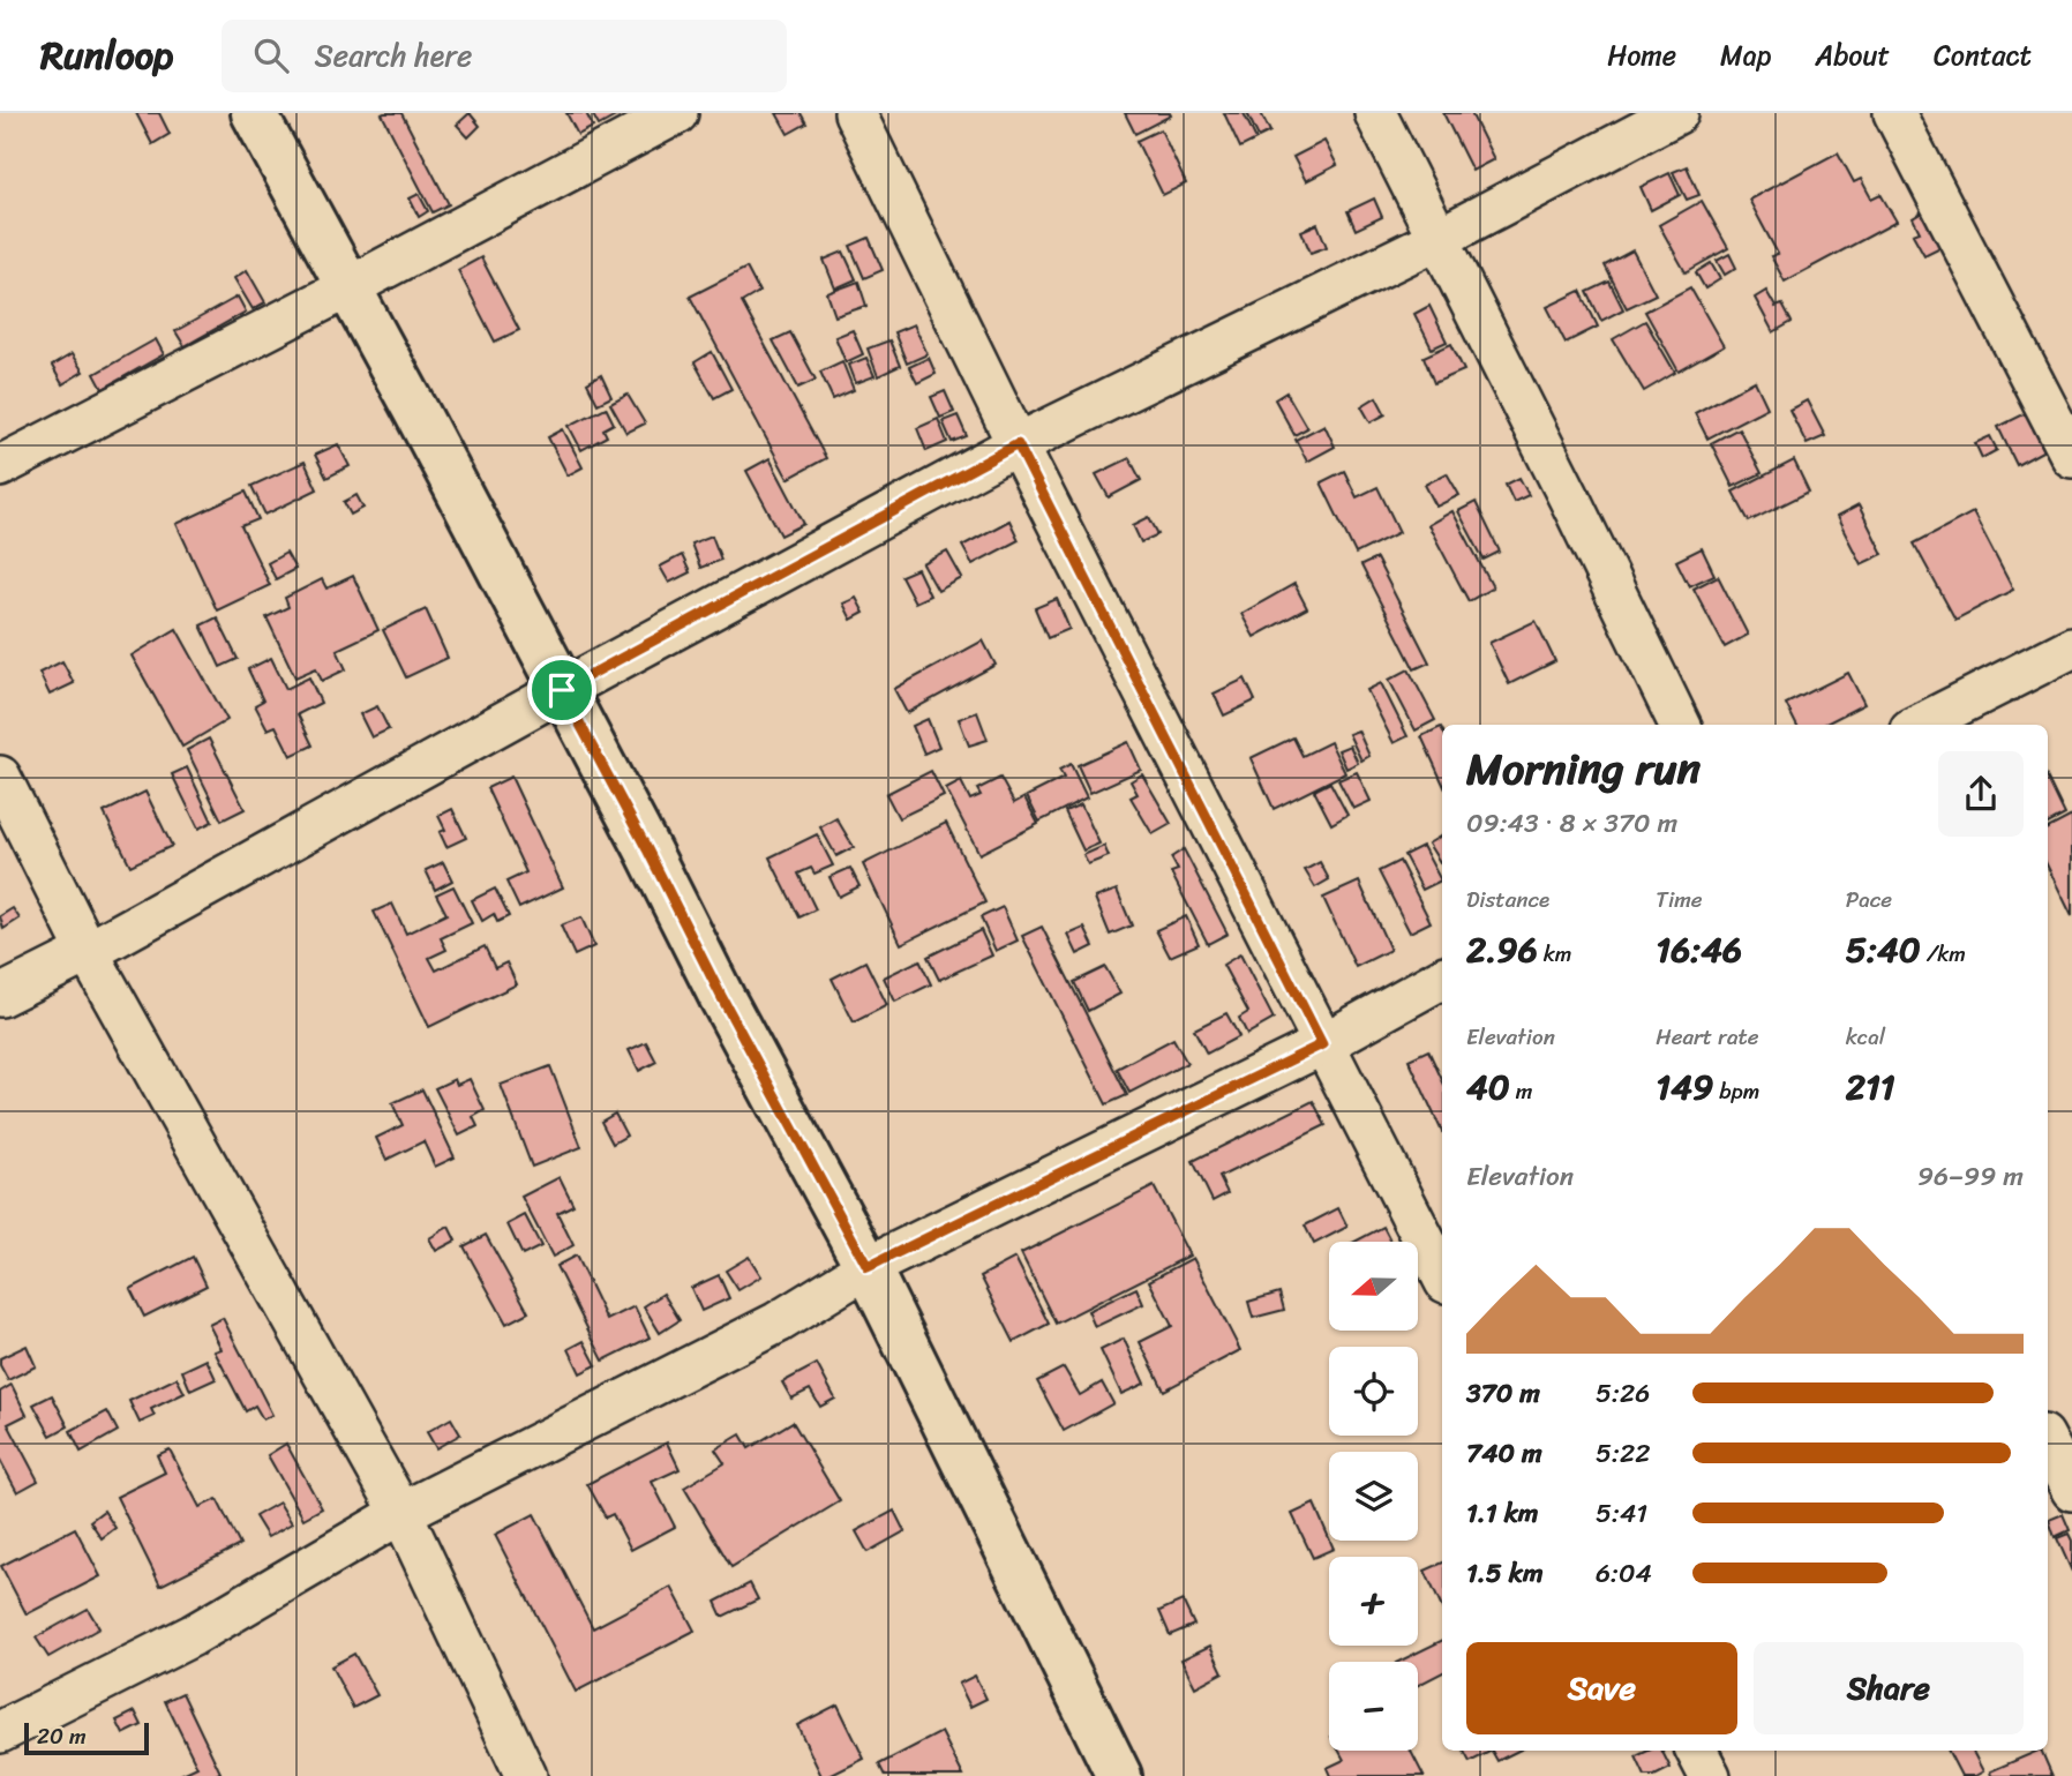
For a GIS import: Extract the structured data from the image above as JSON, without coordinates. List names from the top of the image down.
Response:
{
  "scale_bar": "20 m",
  "north": "left",
  "page": {
    "header": "Runloop",
    "search": "Search here",
    "nav": [
      "Home",
      "Map",
      "About",
      "Contact"
    ],
    "heading": ["Morning run", "09:43 · 8 × 370 m"],
    "stats": [
      ["Distance", "2.96 km"],
      ["Time", "16:46"],
      ["Pace", "5:40 /km"],
      ["Elevation", "40 m"],
      ["Heart rate", "149 bpm"],
      ["kcal", "211"]
    ],
    "chart": ["Elevation", "96–99 m"],
    "map_buttons": ["+", "−"],
    "list": [
      {
        "name": "370 m",
        "note": "5:26"
      },
      {
        "name": "740 m",
        "note": "5:22"
      },
      {
        "name": "1.1 km",
        "note": "5:41"
      },
      {
        "name": "1.5 km",
        "note": "6:04"
      }
    ],
    "buttons": ["Save", "Share"],
    "scale": "20 m"
  }
}
